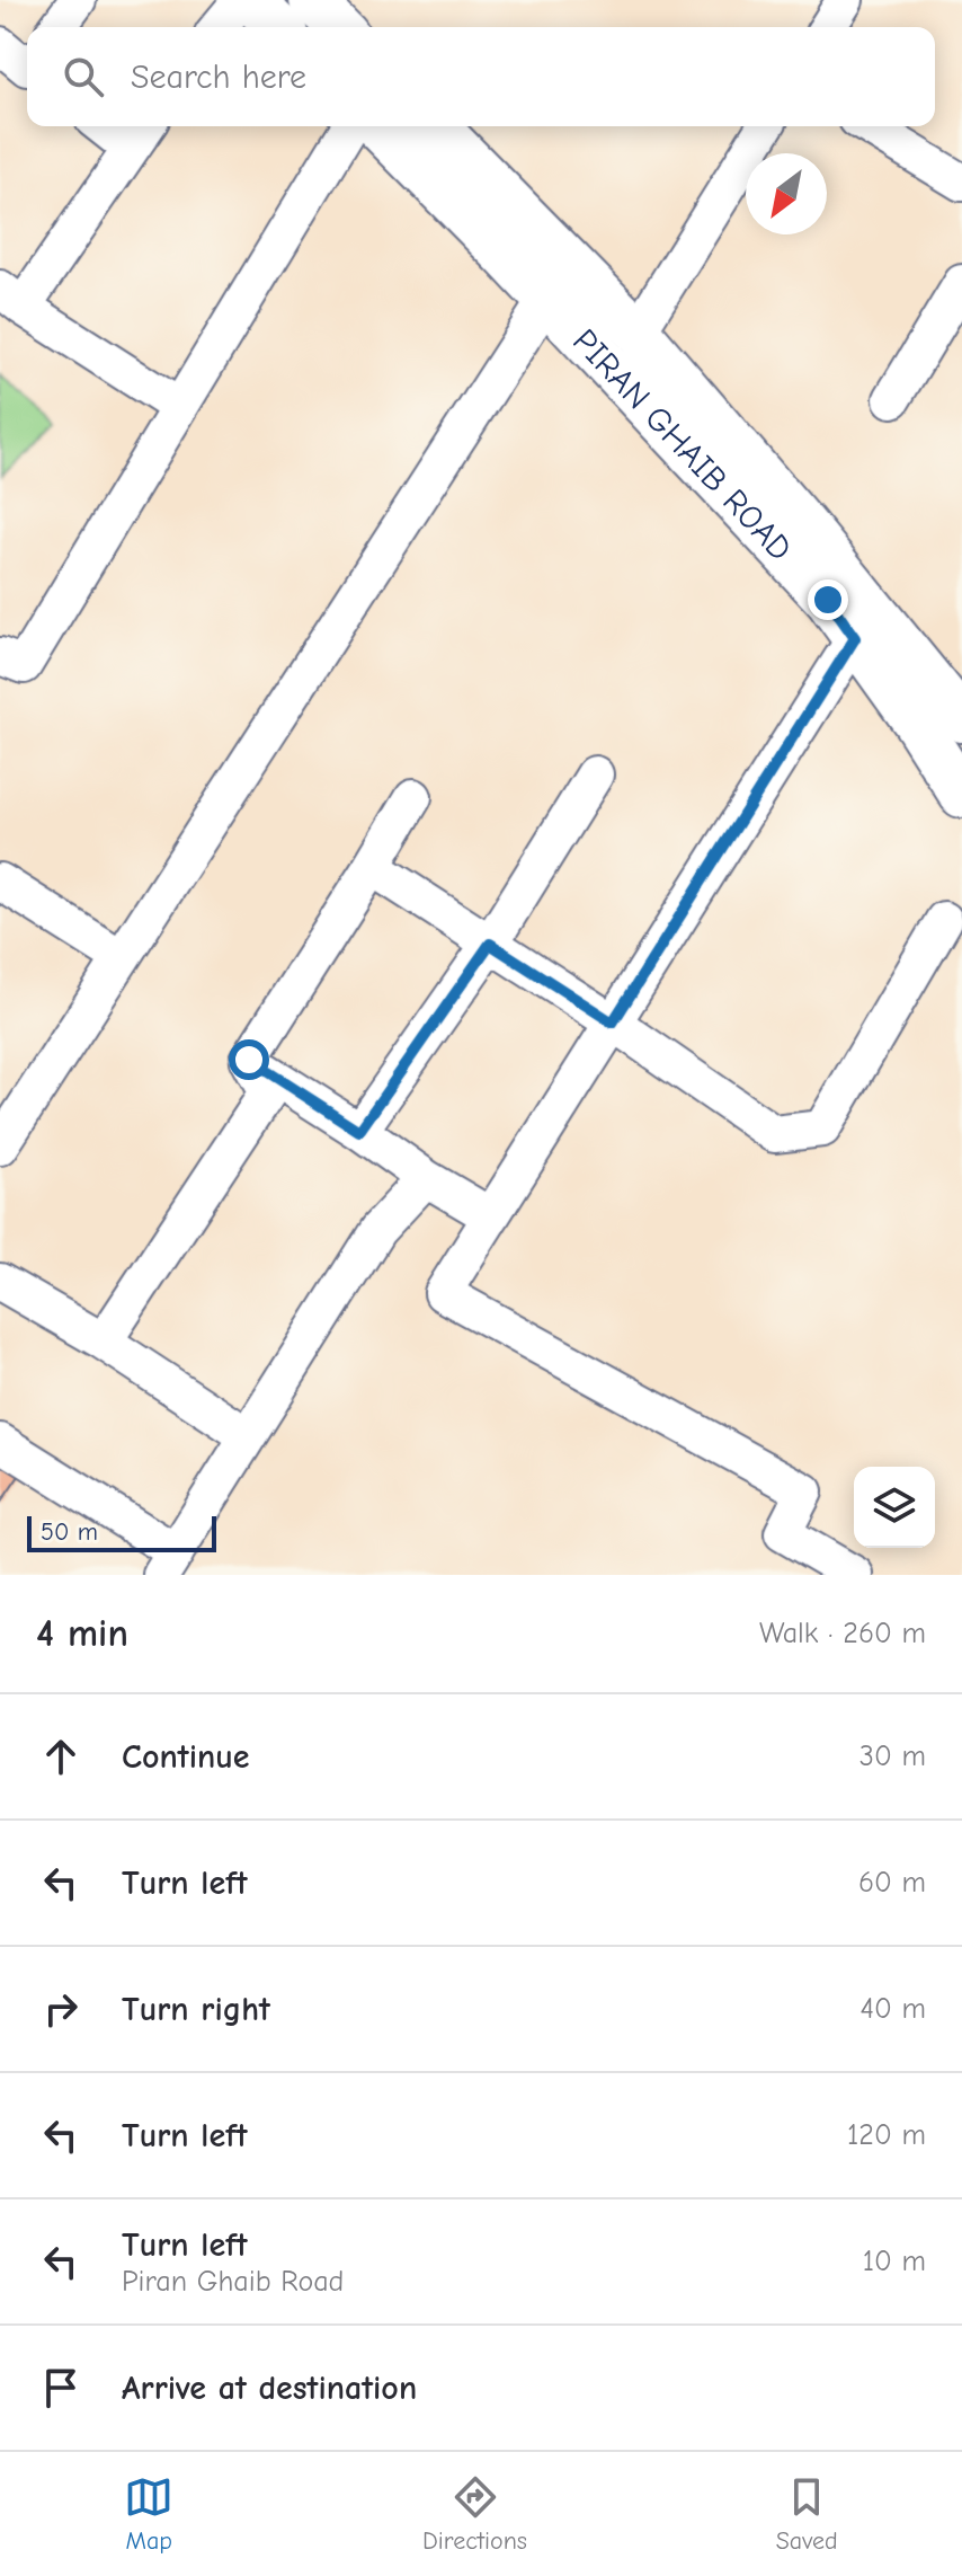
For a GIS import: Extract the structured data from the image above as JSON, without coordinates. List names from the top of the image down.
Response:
{
  "streets": {
    "main road": ["PIRAN GHAIB ROAD"]
  },
  "scale_bar": "50 m",
  "north": "bottom left",
  "page": {
    "search": "Search here",
    "scale": "50 m",
    "heading": ["4 min", "Walk · 260 m"],
    "list": [
      ["Continue", "30 m"],
      ["Turn left", "60 m"],
      ["Turn right", "40 m"],
      ["Turn left", "120 m"],
      ["Turn left", "Piran Ghaib Road", "10 m"],
      "Arrive at destination"
    ],
    "nav": ["Map", "Directions", "Saved"]
  }
}
